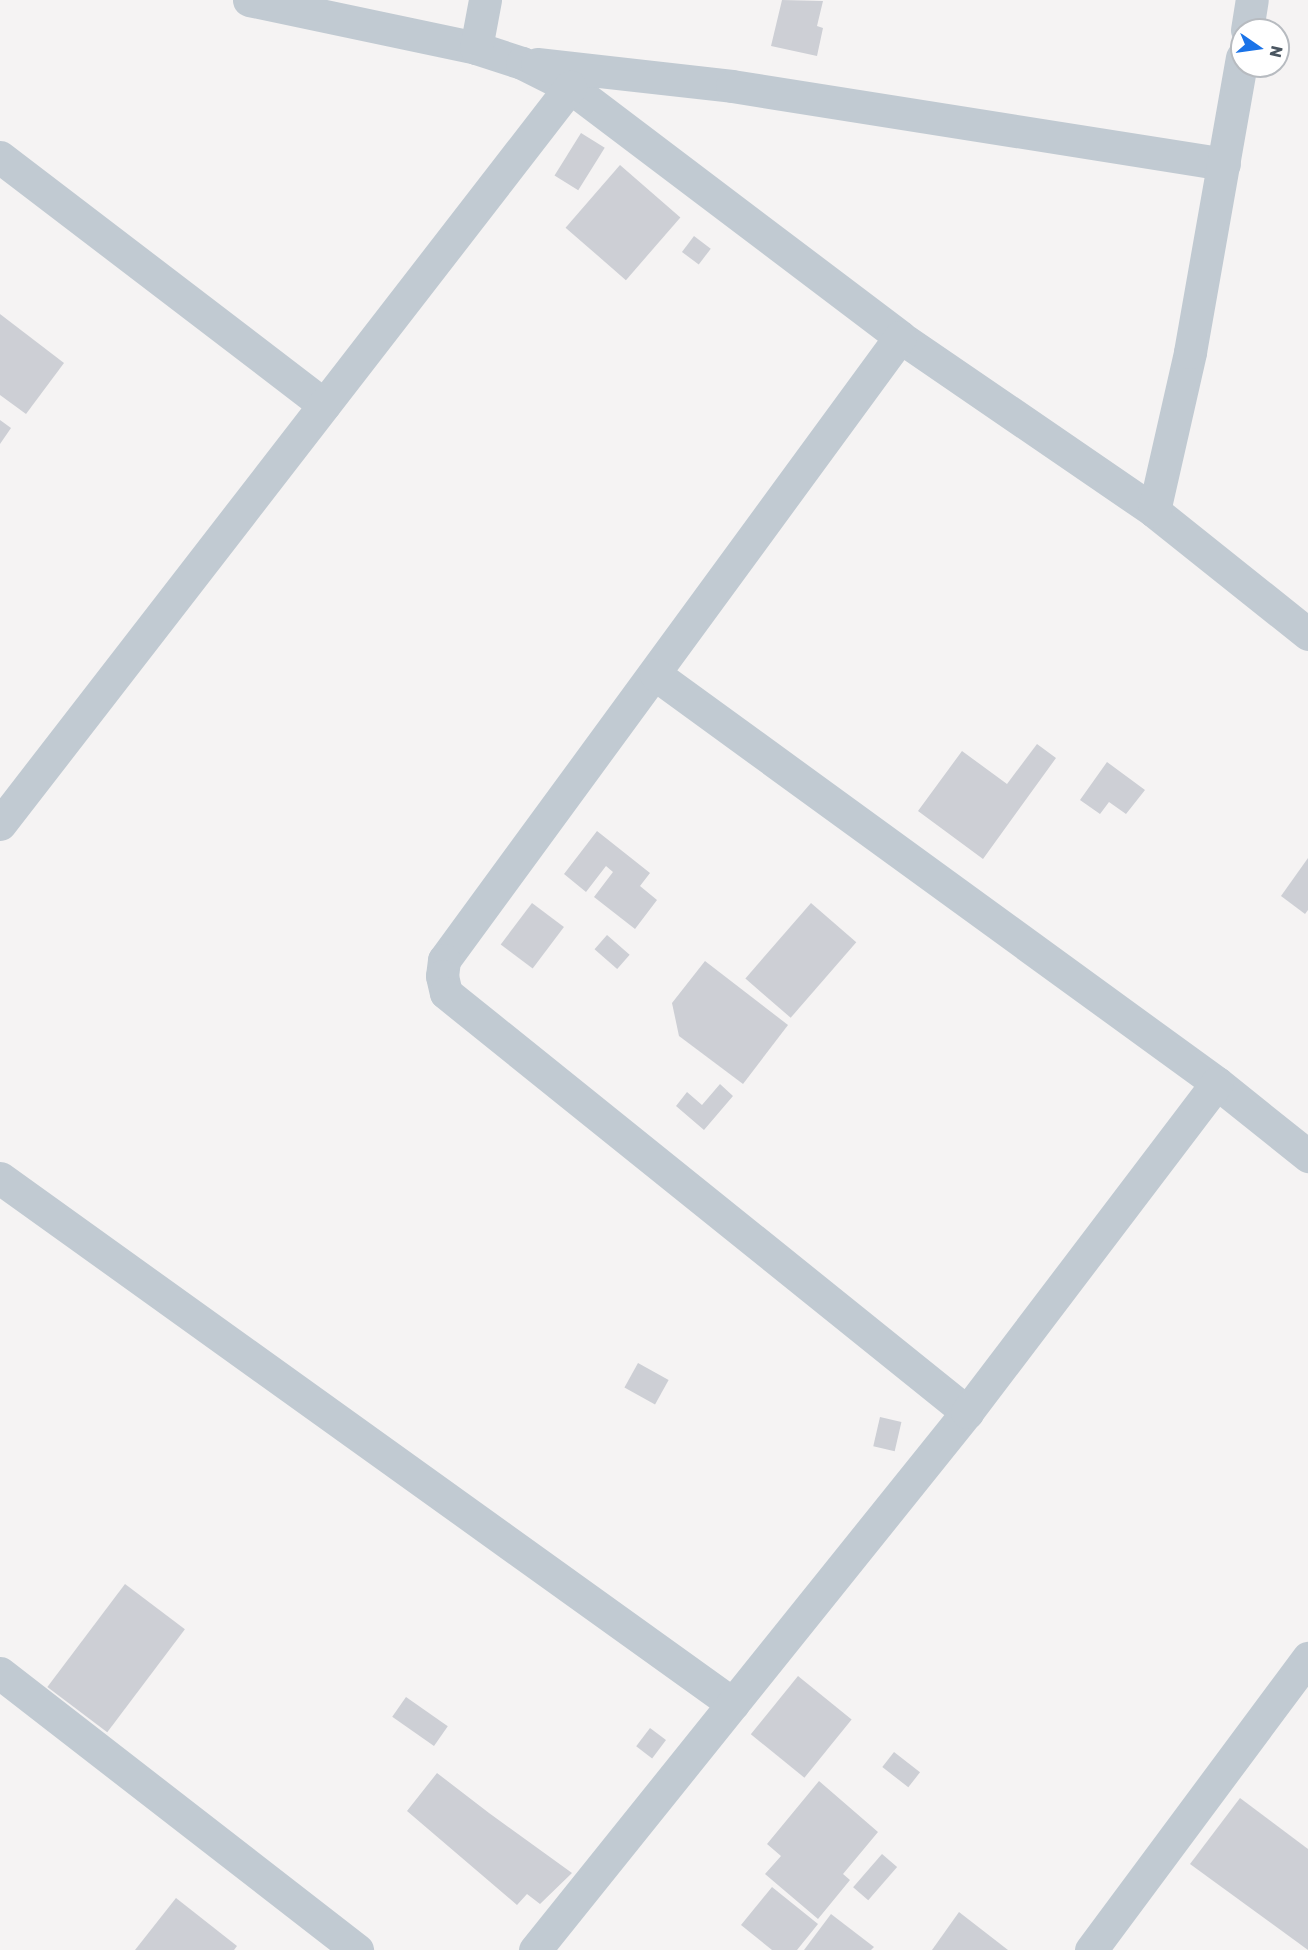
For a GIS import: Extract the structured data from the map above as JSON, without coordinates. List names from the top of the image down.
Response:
{
  "north": "right"
}
